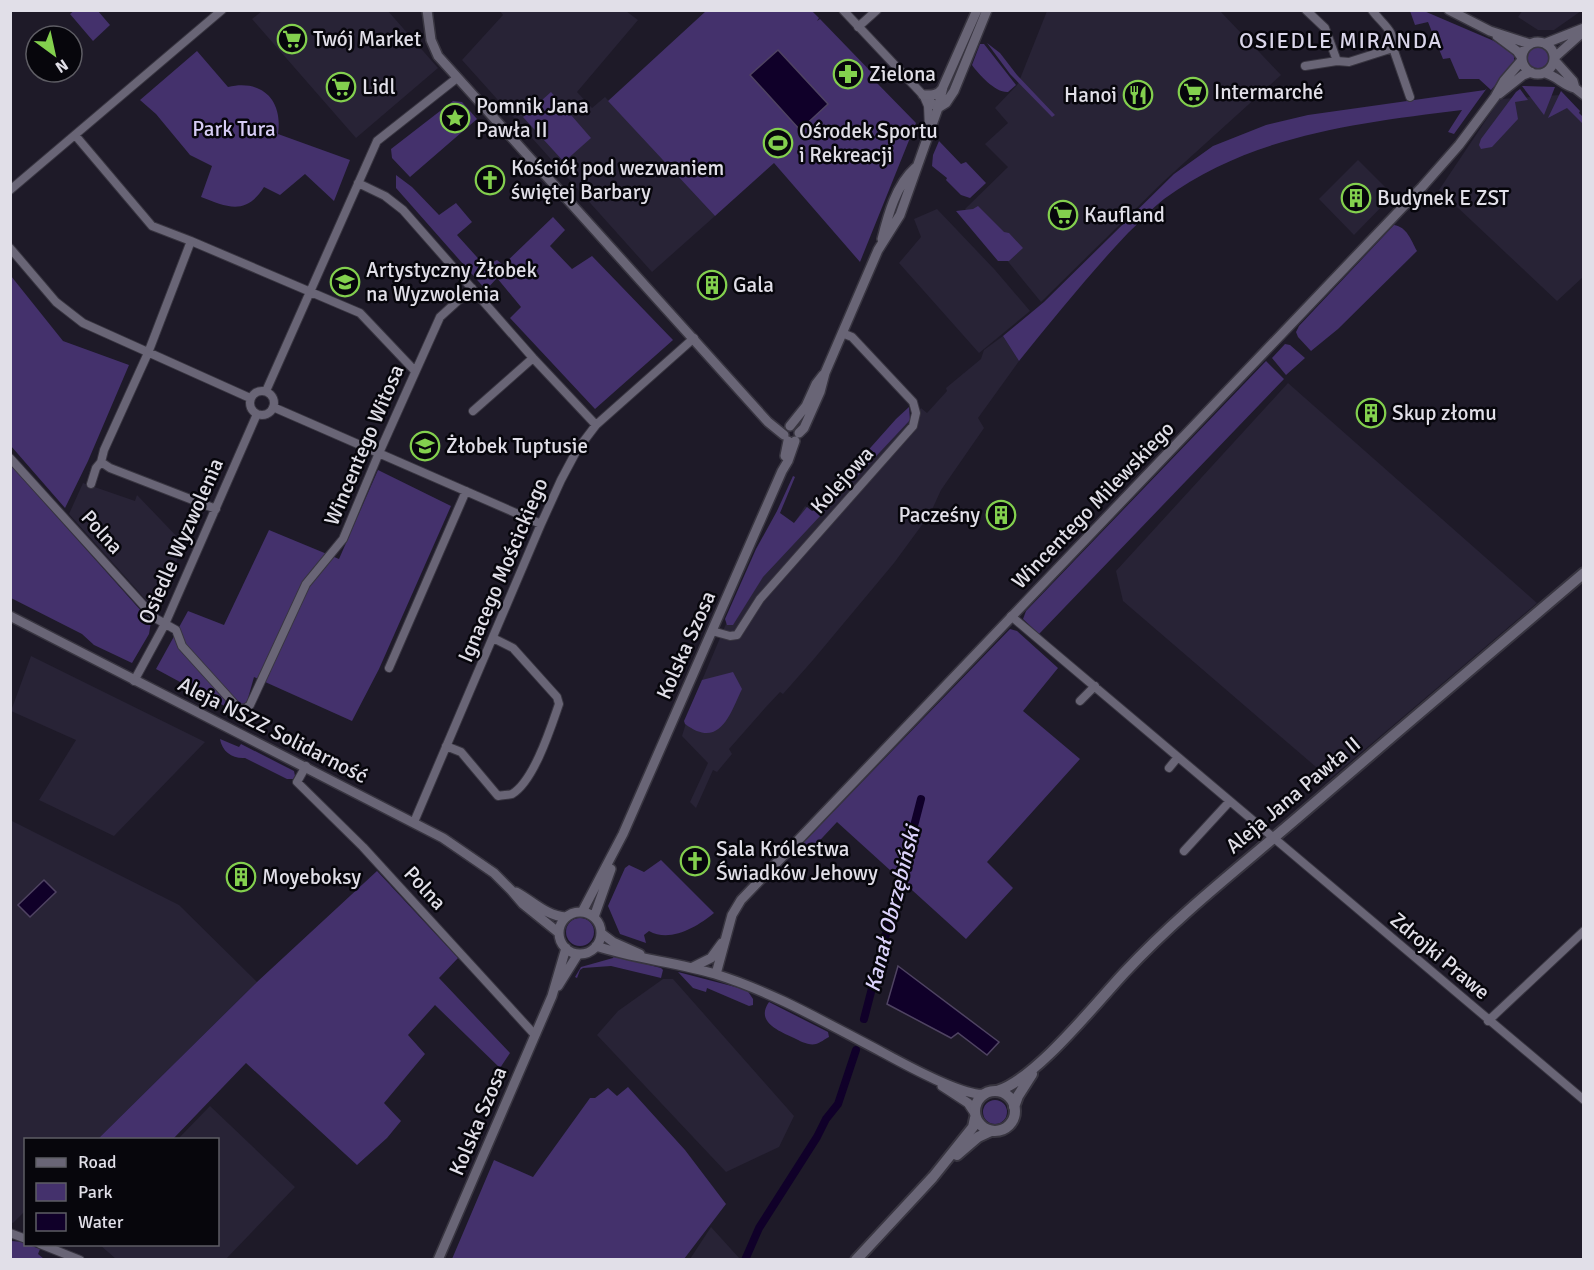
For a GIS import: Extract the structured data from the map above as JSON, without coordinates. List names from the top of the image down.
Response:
{
  "streets": {
    "main road": ["Aleja Jana Pawła II"],
    "street": [
      "Wincentego Witosa",
      "Kolejowa",
      "Wincentego Milewskiego",
      "Polna",
      "Osiedle Wyzwolenia",
      "Ignacego Mościckiego",
      "Kolska Szosa",
      "Aleja NSZZ Solidarność",
      "Zdrojki Prawe"
    ]
  },
  "crossings": [
    ["Wincentego Witosa", "Polna"],
    ["Kolejowa", "Kolska Szosa"],
    ["Wincentego Milewskiego", "Zdrojki Prawe"],
    ["Polna", "Osiedle Wyzwolenia"],
    ["Polna", "Kolska Szosa"],
    ["Polna", "Aleja NSZZ Solidarność"],
    ["Osiedle Wyzwolenia", "Aleja NSZZ Solidarność"],
    ["Ignacego Mościckiego", "Aleja NSZZ Solidarność"],
    ["Kolska Szosa", "Aleja NSZZ Solidarność"],
    ["Aleja Jana Pawła II", "Zdrojki Prawe"]
  ],
  "districts": ["OSIEDLE MIRANDA"],
  "water": ["Kanał Obrzębiński"],
  "parks": ["Park Tura"],
  "places": {
    "supermarket": [
      "Twój Market",
      "Lidl",
      "Intermarché",
      "Kaufland"
    ],
    "pharmacy": ["Zielona"],
    "restaurant": ["Hanoi"],
    "place": ["Pomnik Jana Pawła II"],
    "sports": ["Ośrodek Sportu i Rekreacji"],
    "church": ["Kościół pod wezwaniem świętej Barbary", "Sala Królestwa Świadków Jehowy"],
    "building": [
      "Budynek E ZST",
      "Gala",
      "Skup złomu",
      "Pacześny",
      "Moyeboksy"
    ],
    "school or university": ["Artystyczny Żłobek na Wyzwolenia", "Żłobek Tuptusie"]
  },
  "legend": ["Road", "Park", "Water"],
  "north": "bottom right"
}
